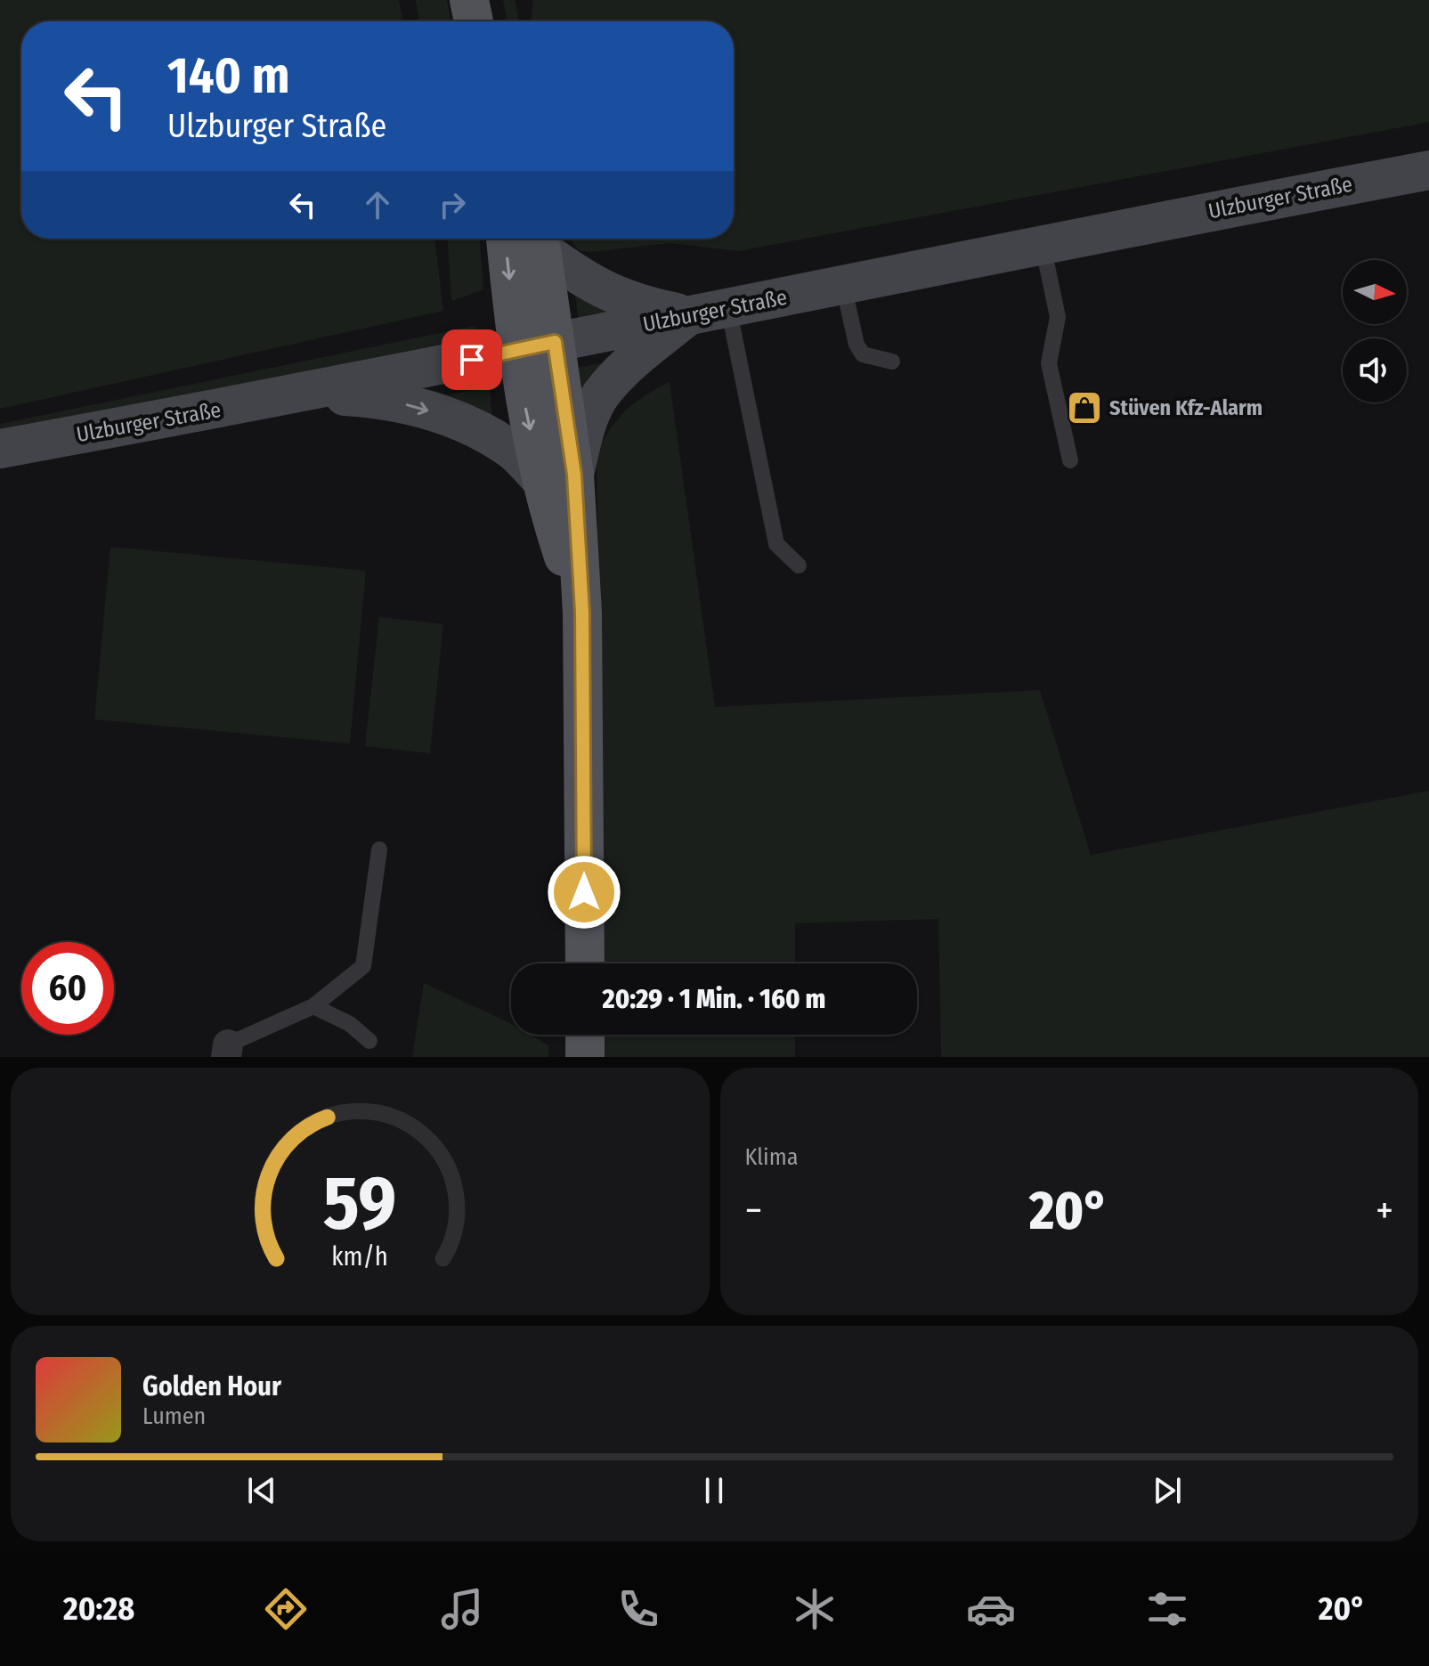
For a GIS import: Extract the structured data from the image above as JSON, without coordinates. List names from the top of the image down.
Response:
{
  "streets": {
    "main road": ["Ulzburger Straße"]
  },
  "places": {
    "shop": ["Stüven Kfz-Alarm"]
  },
  "north": "right",
  "page": {
    "turn": ["140 m", "Ulzburger Straße"],
    "limit": "60",
    "trip": "20:29 · 1 Min. · 160 m",
    "tile": "Klima",
    "heat": ["−", "20°", "+"],
    "song": ["Golden Hour", "Lumen"],
    "tabs": ["20:28", "20°"],
    "gauge": ["59", "km/h"]
  }
}
